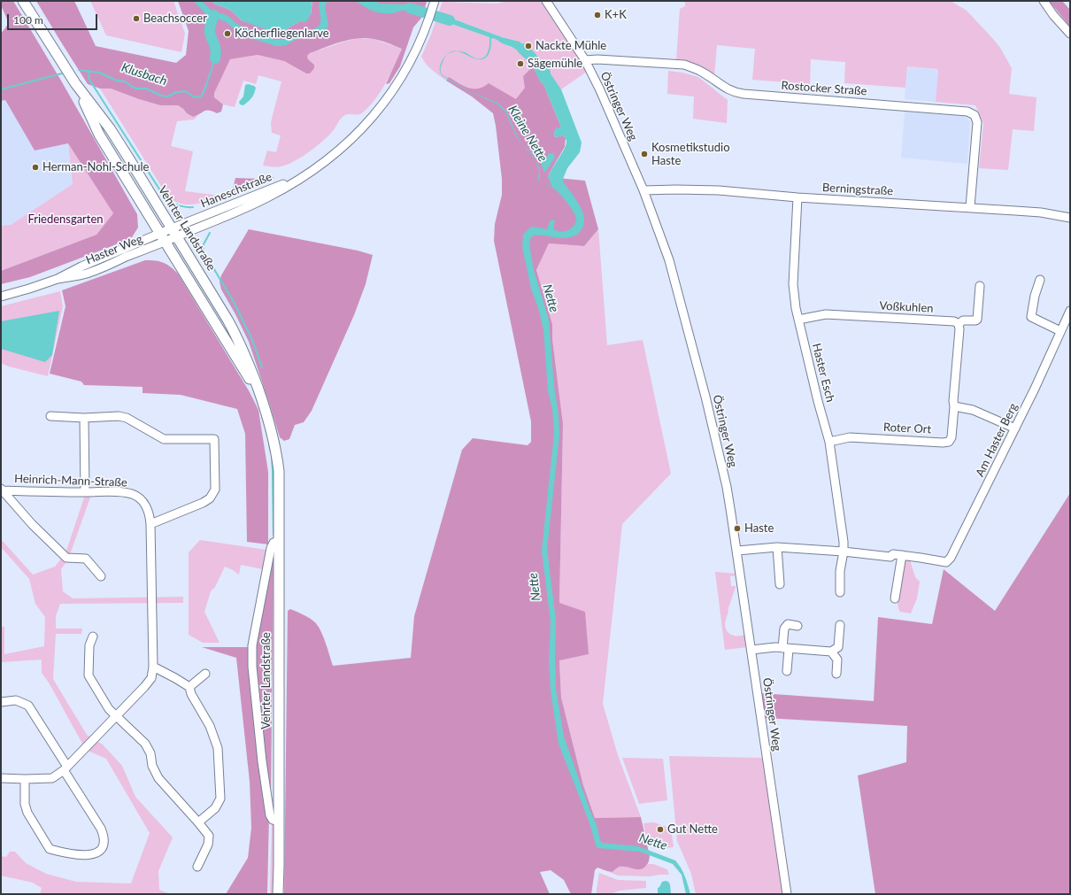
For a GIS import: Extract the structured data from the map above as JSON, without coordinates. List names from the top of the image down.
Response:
{
  "streets": {
    "main road": ["Vehrter Landstraße"],
    "street": [
      "Rostocker Straße",
      "Östringer Weg",
      "Berningstraße",
      "Haneschstraße",
      "Haster Weg",
      "Voßkuhlen",
      "Haster Esch",
      "Roter Ort",
      "Am Haster Berg",
      "Heinrich-Mann-Straße"
    ]
  },
  "crossings": [
    ["Rostocker Straße", "Östringer Weg"],
    ["Rostocker Straße", "Berningstraße"],
    ["Östringer Weg", "Berningstraße"],
    ["Berningstraße", "Haster Esch"],
    ["Haneschstraße", "Vehrter Landstraße"],
    ["Haneschstraße", "Haster Weg"],
    ["Vehrter Landstraße", "Haster Weg"],
    ["Voßkuhlen", "Haster Esch"],
    ["Voßkuhlen", "Roter Ort"],
    ["Haster Esch", "Roter Ort"]
  ],
  "water": ["Klusbach", "Kleine Nette", "Nette"],
  "parks": ["Friedensgarten"],
  "places": [
    "K+K",
    "Beachsoccer",
    "Köcherfliegenlarve",
    "Nackte Mühle",
    "Sägemühle",
    "Kosmetikstudio Haste",
    "Herman-Nohl-Schule",
    "Haste",
    "Gut Nette"
  ],
  "scale_bar": "100 m"
}
